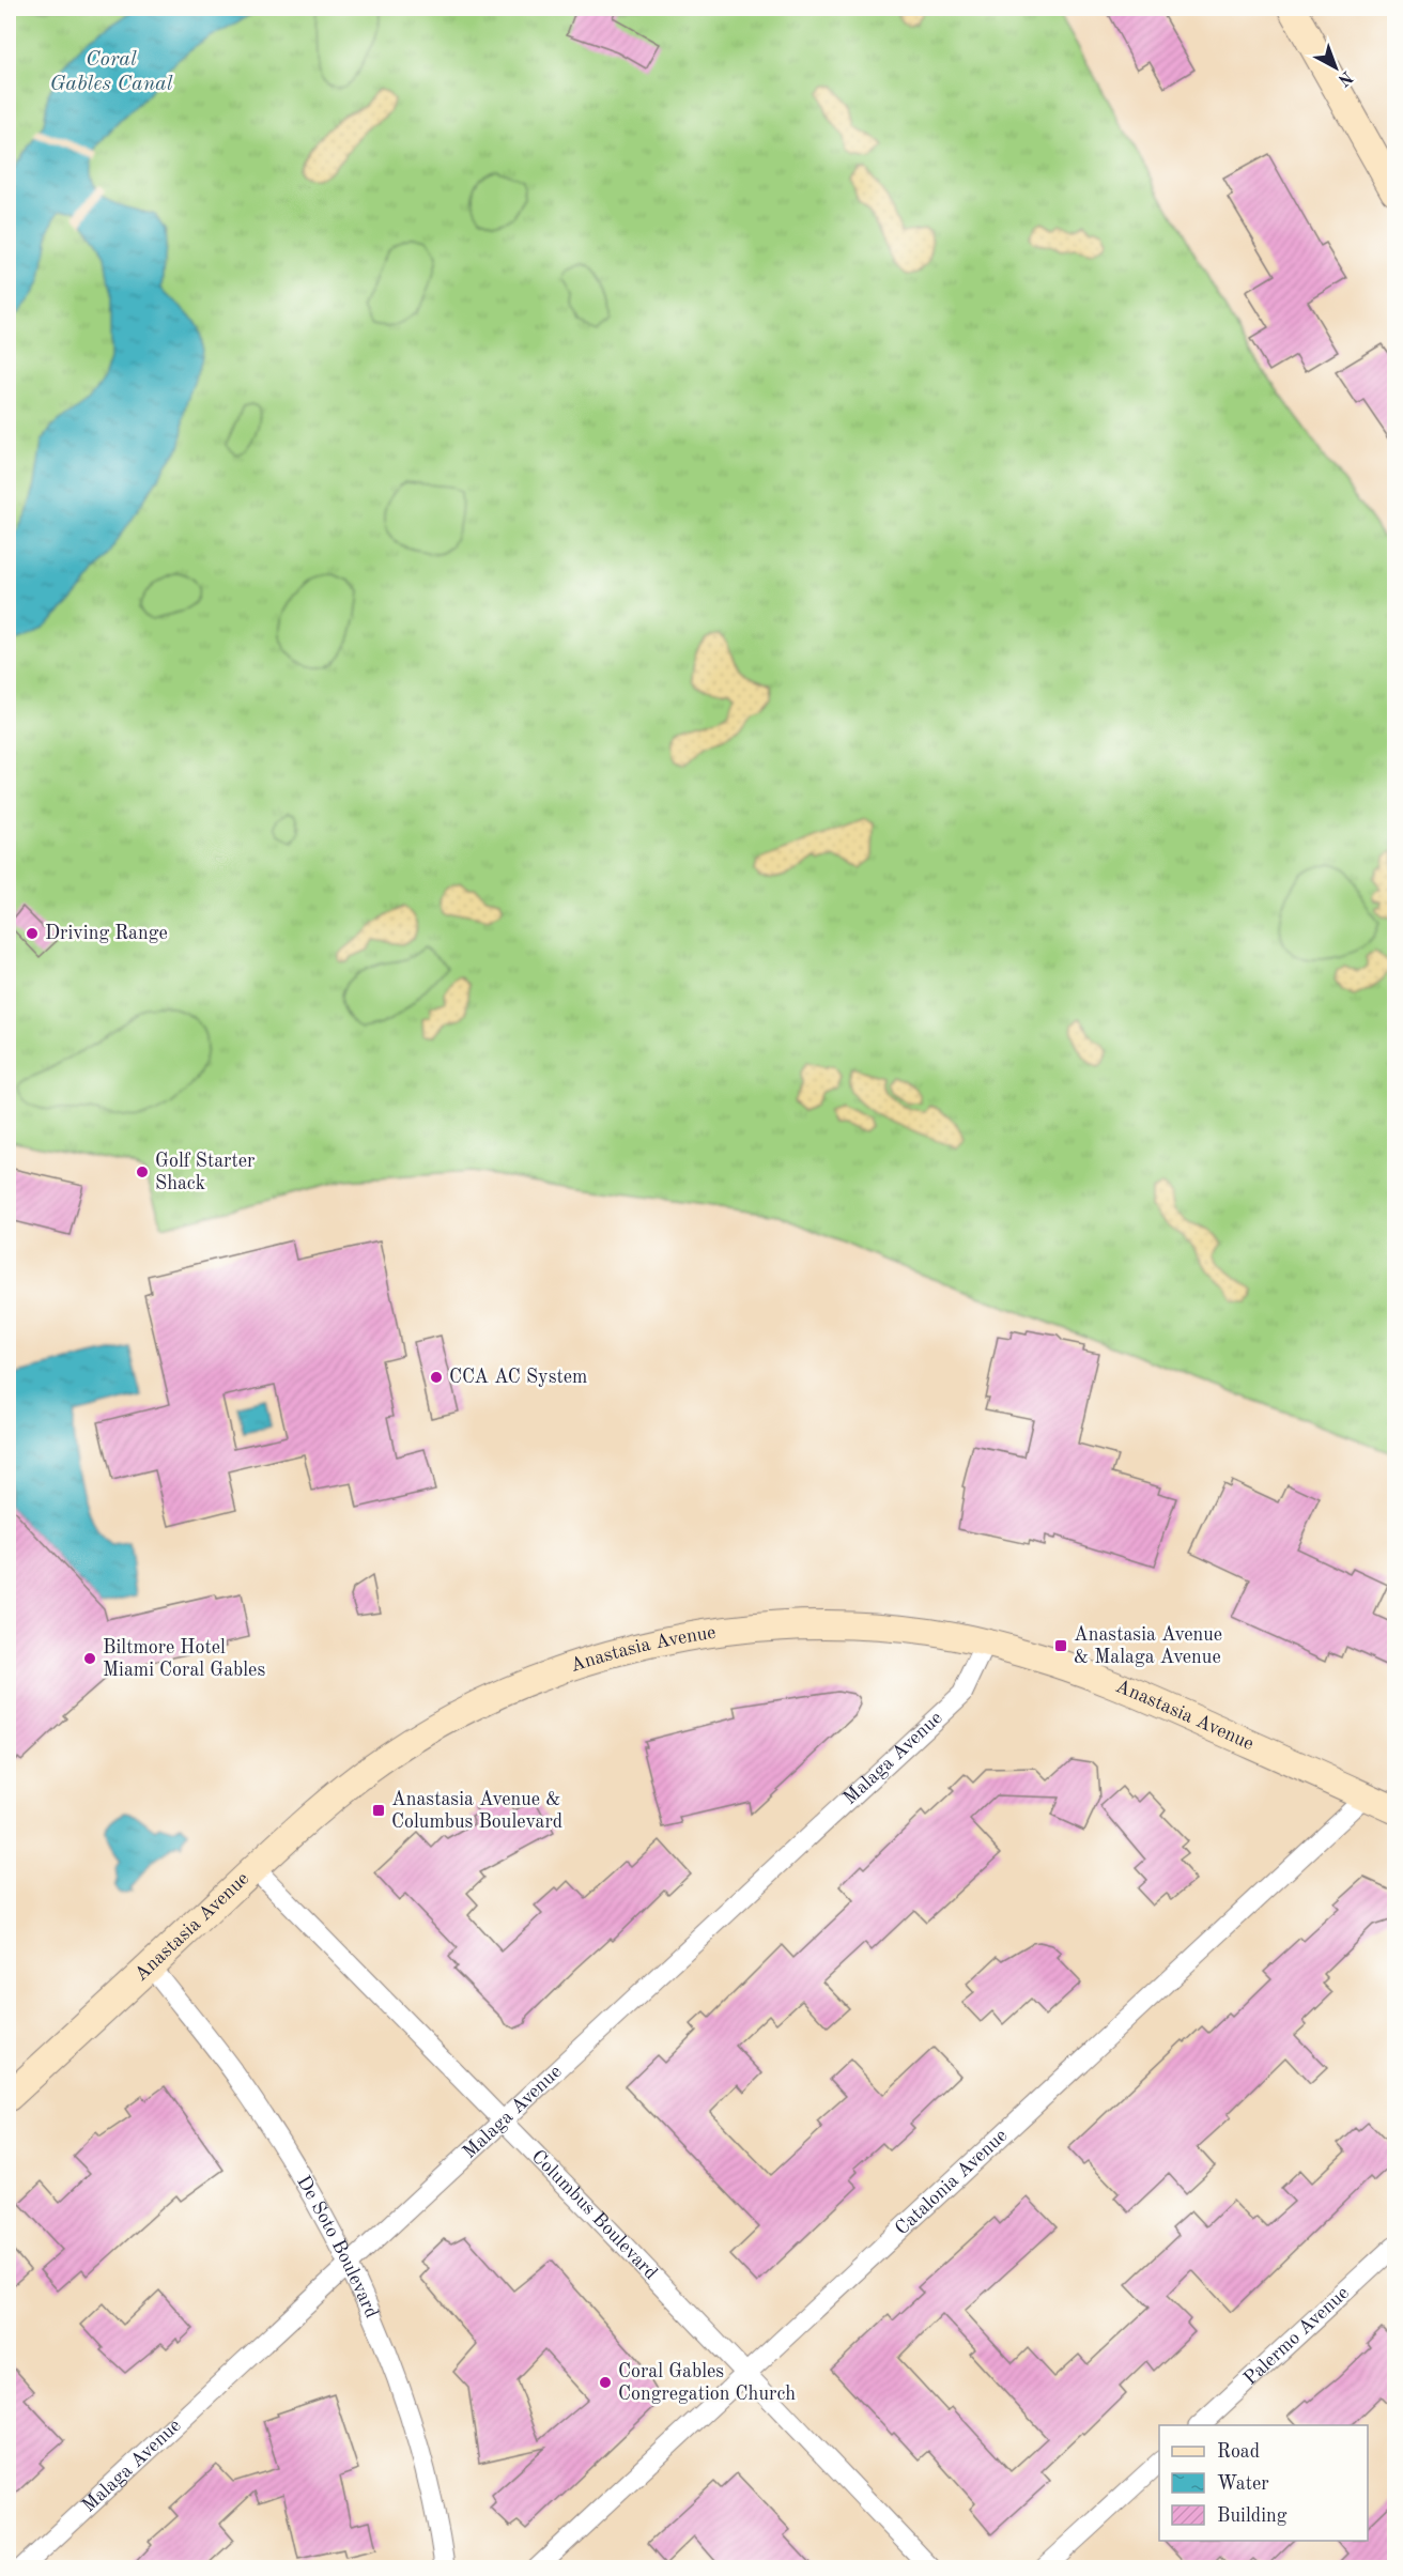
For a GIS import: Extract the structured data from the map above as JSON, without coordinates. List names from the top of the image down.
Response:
{
  "streets": {
    "street": [
      "Anastasia Avenue",
      "Malaga Avenue",
      "Catalonia Avenue",
      "Columbus Boulevard",
      "De Soto Boulevard",
      "Palermo Avenue"
    ]
  },
  "crossings": [
    ["Anastasia Avenue", "Malaga Avenue"],
    ["Anastasia Avenue", "Catalonia Avenue"],
    ["Anastasia Avenue", "Columbus Boulevard"],
    ["Anastasia Avenue", "De Soto Boulevard"],
    ["Malaga Avenue", "Columbus Boulevard"],
    ["Malaga Avenue", "De Soto Boulevard"],
    ["Catalonia Avenue", "Columbus Boulevard"]
  ],
  "water": ["Coral Gables Canal"],
  "places": {
    "other": [
      "Driving Range",
      "Golf Starter Shack",
      "CCA AC System",
      "Biltmore Hotel Miami Coral Gables",
      "Coral Gables Congregation Church"
    ],
    "transit": ["Anastasia Avenue & Malaga Avenue", "Anastasia Avenue & Columbus Boulevard"]
  },
  "legend": ["Road", "Water", "Building"],
  "north": "bottom right"
}
